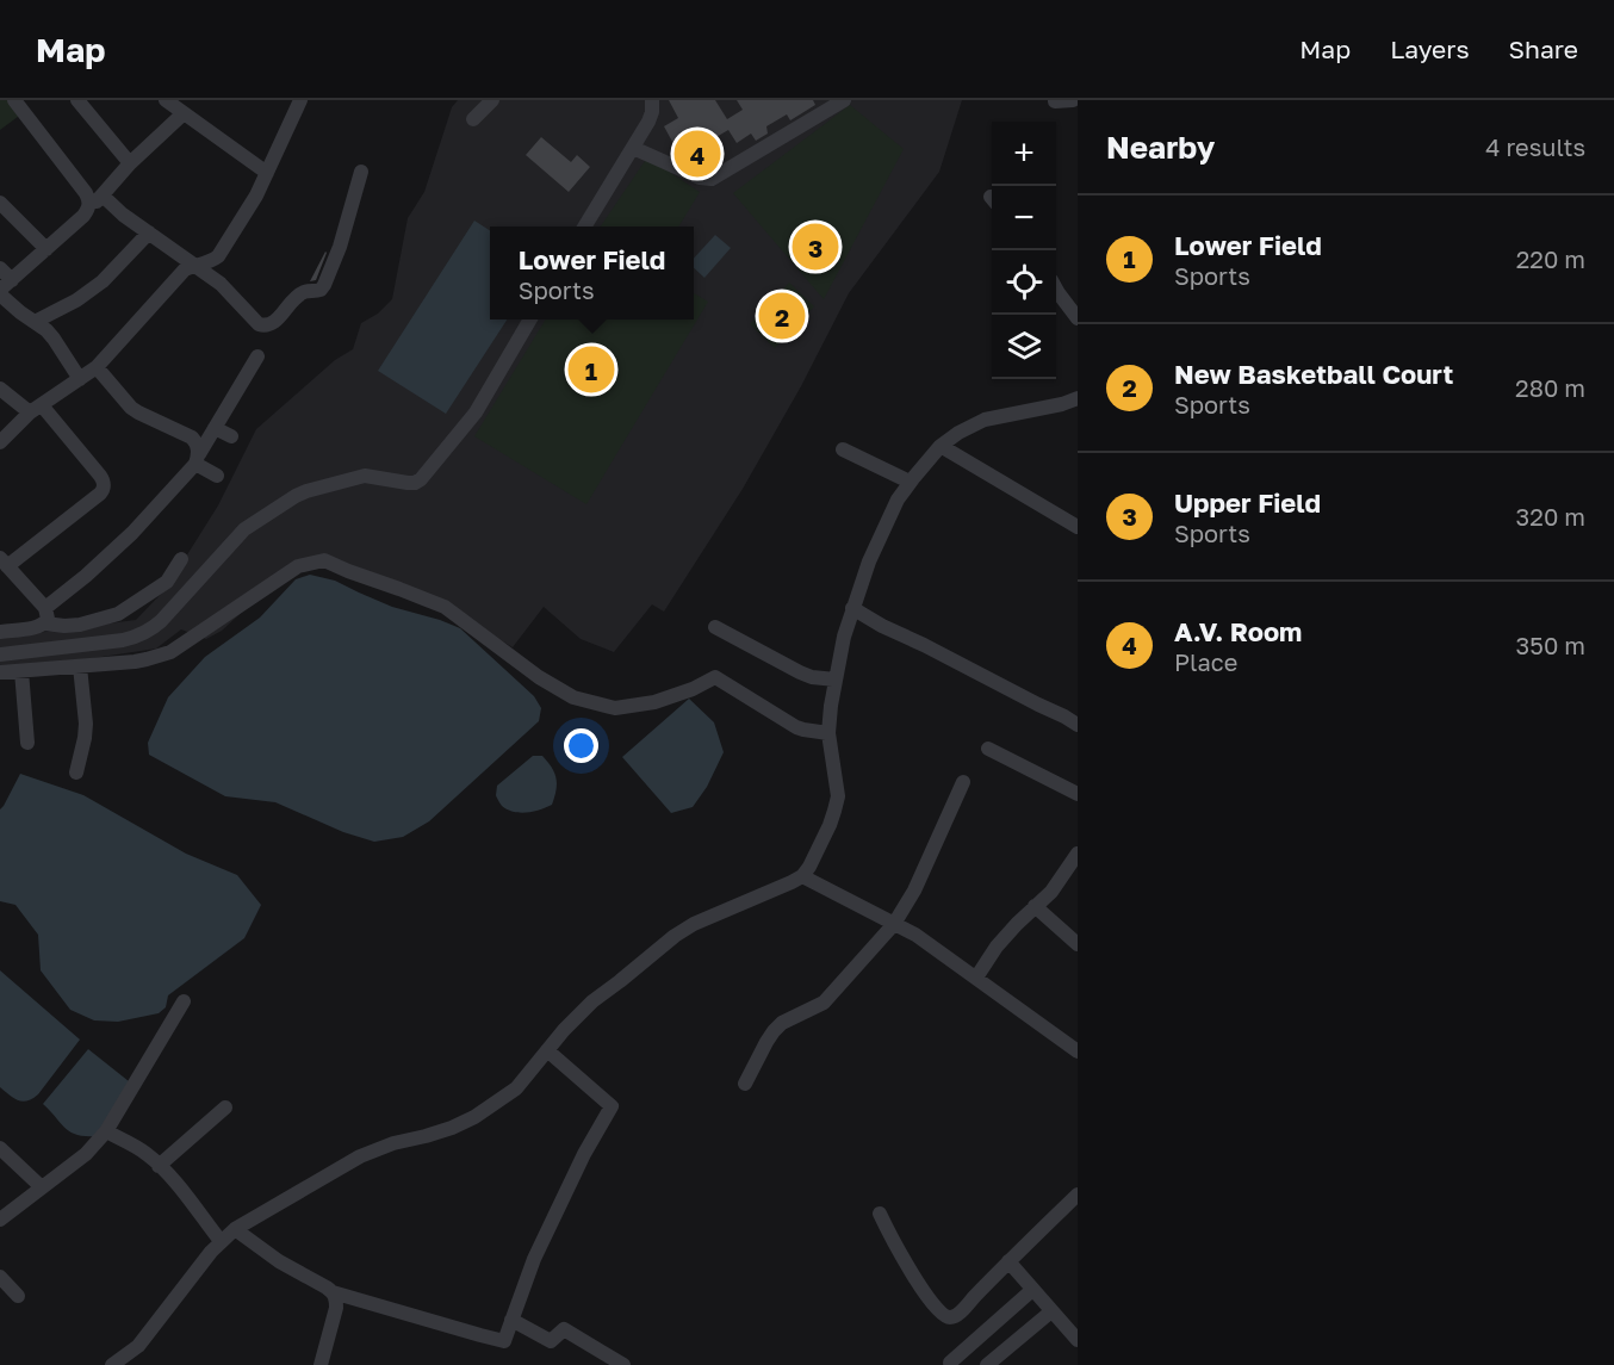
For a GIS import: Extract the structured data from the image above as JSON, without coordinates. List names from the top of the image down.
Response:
{
  "page": {
    "header": "Map",
    "nav": ["Map", "Layers", "Share"],
    "heading": ["Nearby", "4 results"],
    "map_buttons": ["+", "−"],
    "pins": [
      "4",
      "3",
      "2",
      "1"
    ],
    "list": [
      {
        "mark": "1",
        "name": "Lower Field",
        "note": "Sports",
        "value": "220 m"
      },
      {
        "mark": "2",
        "name": "New Basketball Court",
        "note": "Sports",
        "value": "280 m"
      },
      {
        "mark": "3",
        "name": "Upper Field",
        "note": "Sports",
        "value": "320 m"
      },
      {
        "mark": "4",
        "name": "A.V. Room",
        "note": "Place",
        "value": "350 m"
      }
    ],
    "popup": ["Lower Field", "Sports"]
  }
}
